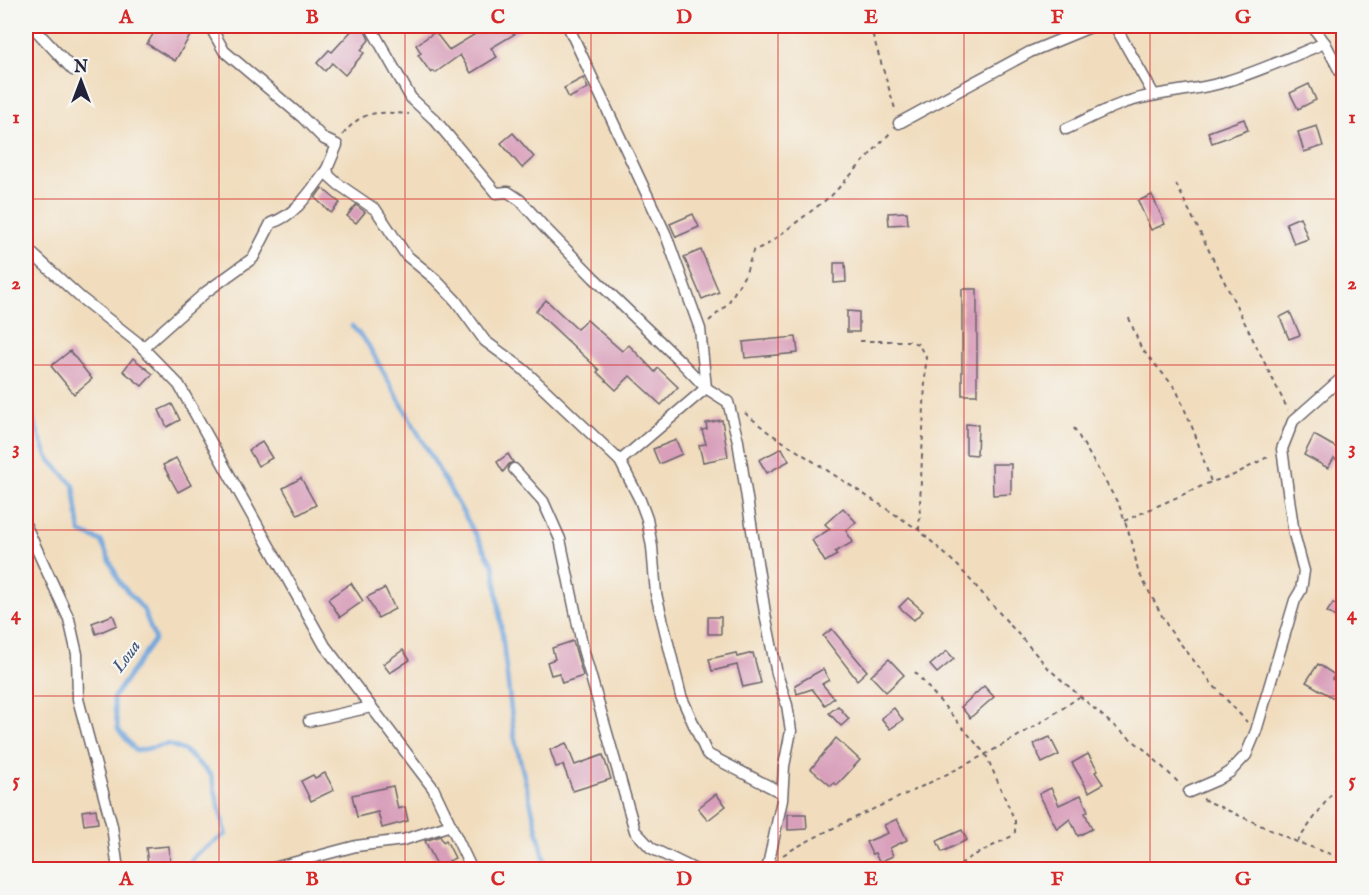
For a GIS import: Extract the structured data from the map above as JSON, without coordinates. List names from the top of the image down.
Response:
{
  "water": ["Loua"],
  "north": "top",
  "grid": {
    "columns": [
      "A",
      "B",
      "C",
      "D",
      "E",
      "F",
      "G"
    ],
    "rows": [
      "1",
      "2",
      "3",
      "4",
      "5"
    ]
  }
}
